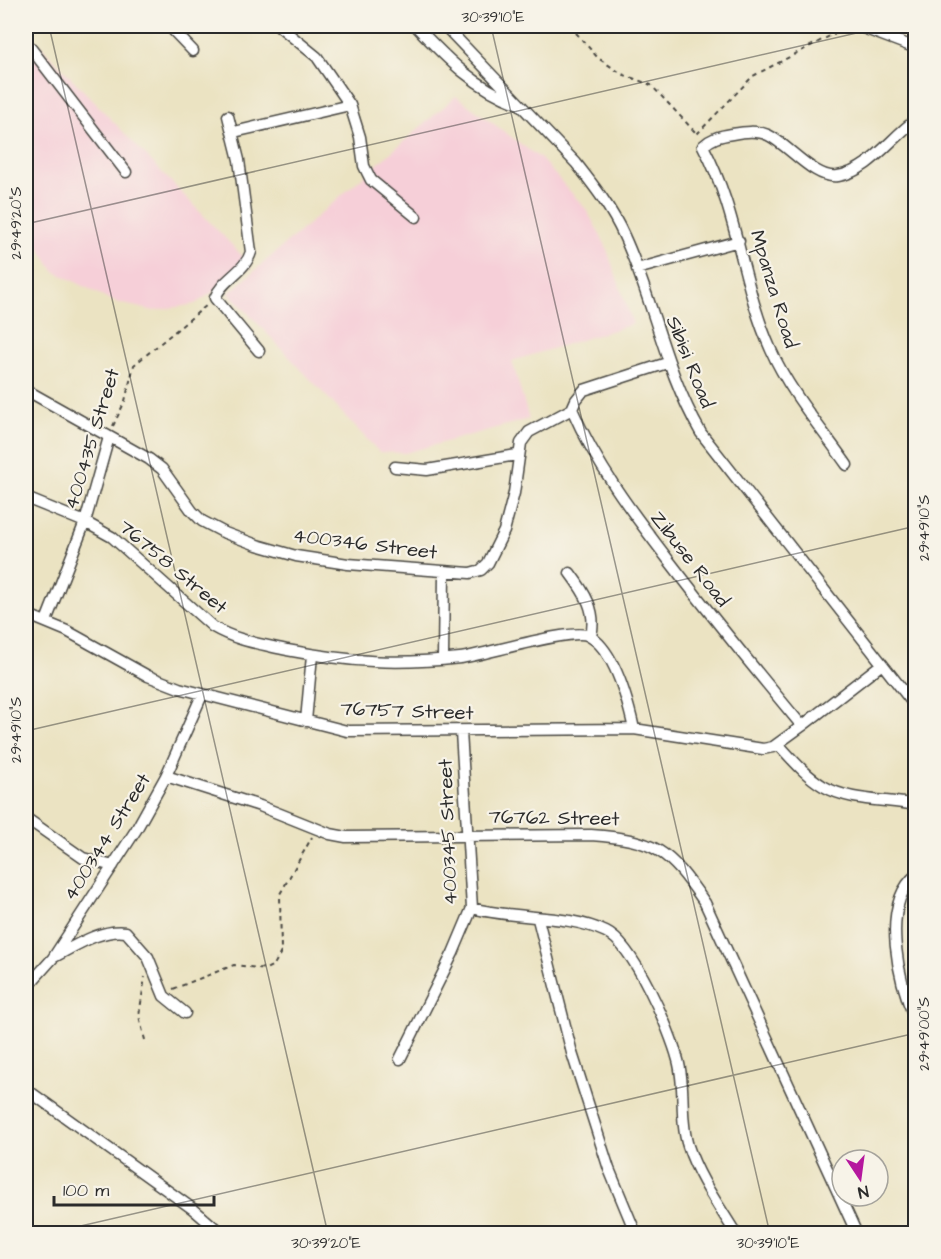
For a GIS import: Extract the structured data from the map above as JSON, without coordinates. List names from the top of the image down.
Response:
{
  "streets": {
    "street": [
      "Mpanza Road",
      "Sibisi Road",
      "400435 Street",
      "400346 Street",
      "Zibuse Road",
      "76758 Street",
      "76757 Street",
      "76762 Street",
      "400345 Street",
      "400344 Street"
    ]
  },
  "crossings": [
    ["400435 Street", "400346 Street"],
    ["400435 Street", "76758 Street"],
    ["400435 Street", "76757 Street"],
    ["400346 Street", "Zibuse Road"],
    ["76757 Street", "400345 Street"],
    ["76757 Street", "400344 Street"],
    ["76762 Street", "400345 Street"],
    ["76762 Street", "400344 Street"]
  ],
  "scale_bar": "100 m",
  "north": "bottom",
  "coordinates": [
    "30°39'10\"E",
    "29°49'20\"S",
    "29°49'10\"S",
    "29°49'00\"S",
    "30°39'20\"E"
  ]
}
